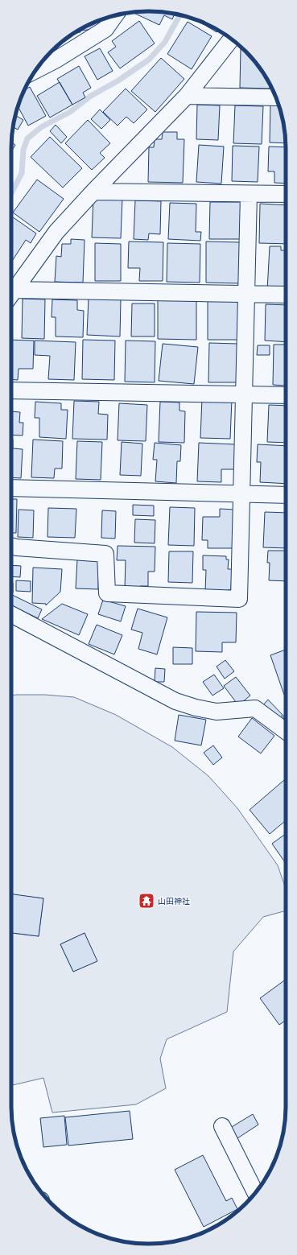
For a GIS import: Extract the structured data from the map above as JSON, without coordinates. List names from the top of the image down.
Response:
{
  "places": {
    "temple": ["山田神社"]
  }
}
